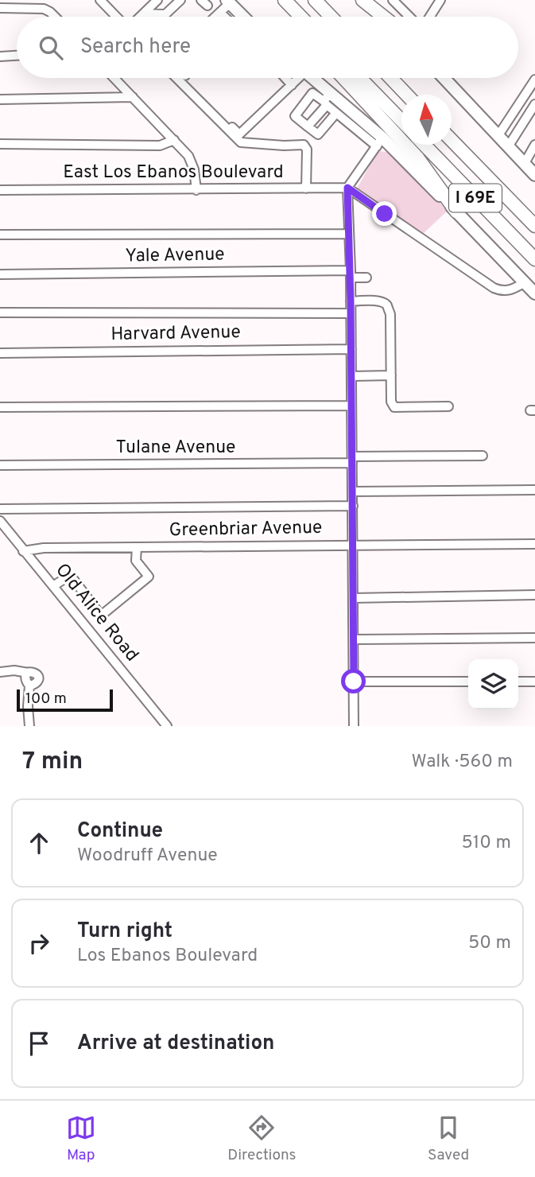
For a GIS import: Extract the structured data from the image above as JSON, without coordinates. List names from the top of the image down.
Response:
{
  "streets": {
    "highway": ["I 69E"],
    "street": [
      "East Los Ebanos Boulevard",
      "Yale Avenue",
      "Harvard Avenue",
      "Tulane Avenue",
      "Greenbriar Avenue",
      "Old Alice Road"
    ]
  },
  "crossings": [
    ["Greenbriar Avenue", "Old Alice Road"]
  ],
  "scale_bar": "100 m",
  "north": "top",
  "page": {
    "search": "Search here",
    "scale": "100 m",
    "heading": ["7 min", "Walk · 560 m"],
    "list": [
      ["Continue", "Woodruff Avenue", "510 m"],
      ["Turn right", "Los Ebanos Boulevard", "50 m"],
      "Arrive at destination"
    ],
    "nav": ["Map", "Directions", "Saved"]
  }
}
